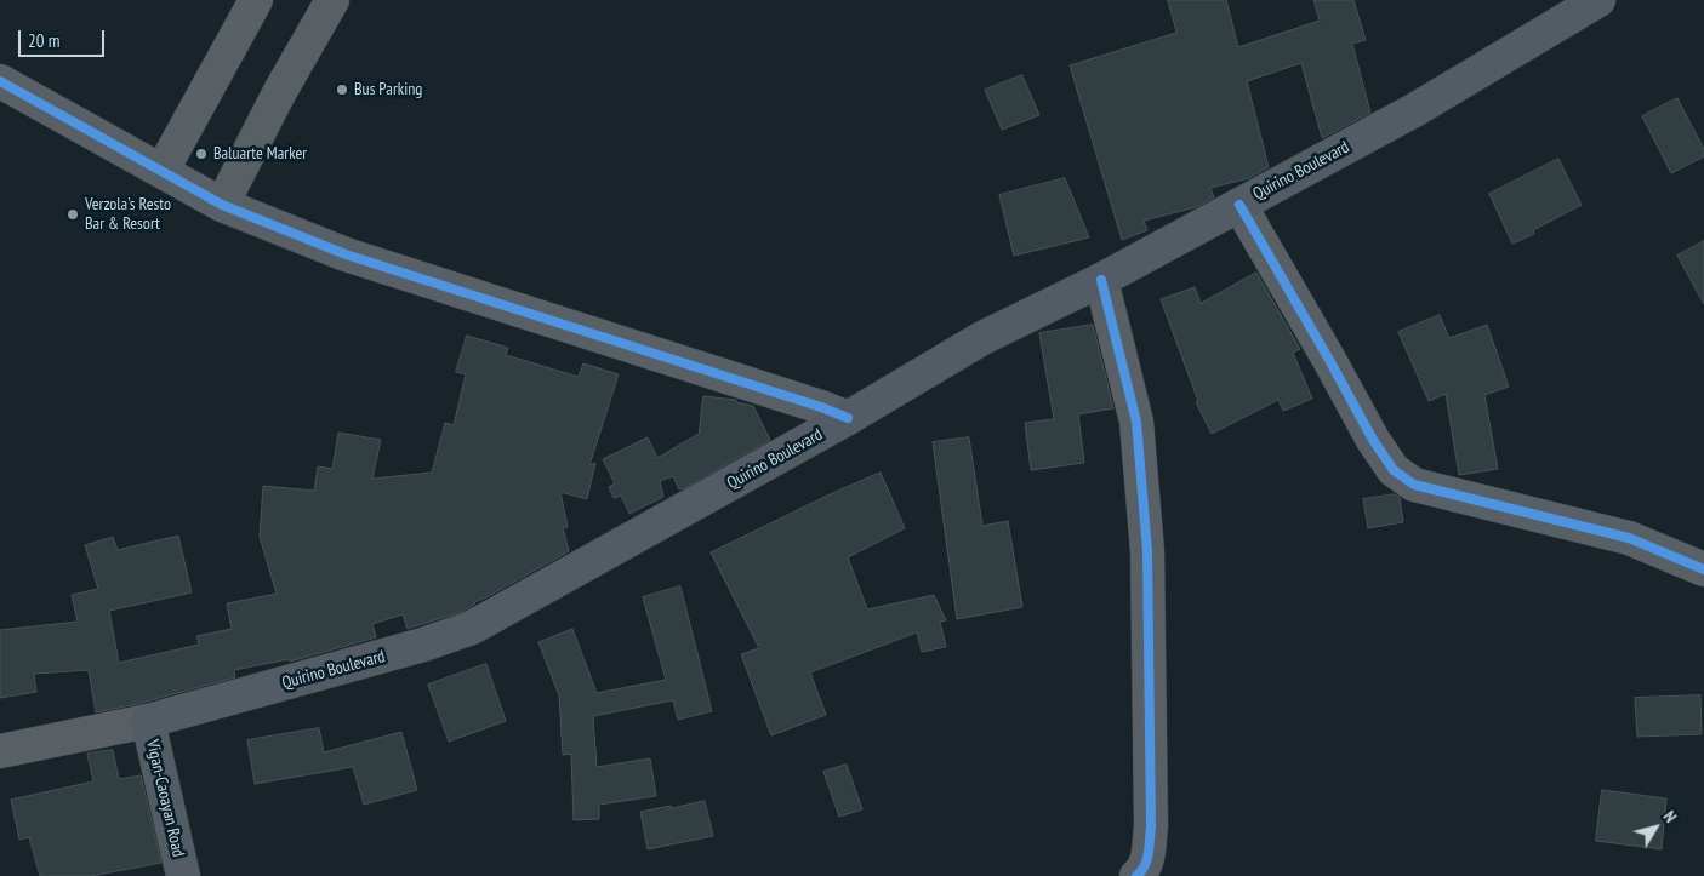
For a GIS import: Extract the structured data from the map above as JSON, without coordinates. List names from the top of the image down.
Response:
{
  "streets": {
    "main road": ["Quirino Boulevard", "Vigan-Caoayan Road"]
  },
  "crossings": [
    ["Quirino Boulevard", "Vigan-Caoayan Road"]
  ],
  "places": ["Bus Parking", "Baluarte Marker", "Verzola's Resto Bar & Resort"],
  "scale_bar": "20 m",
  "north": "top right"
}
